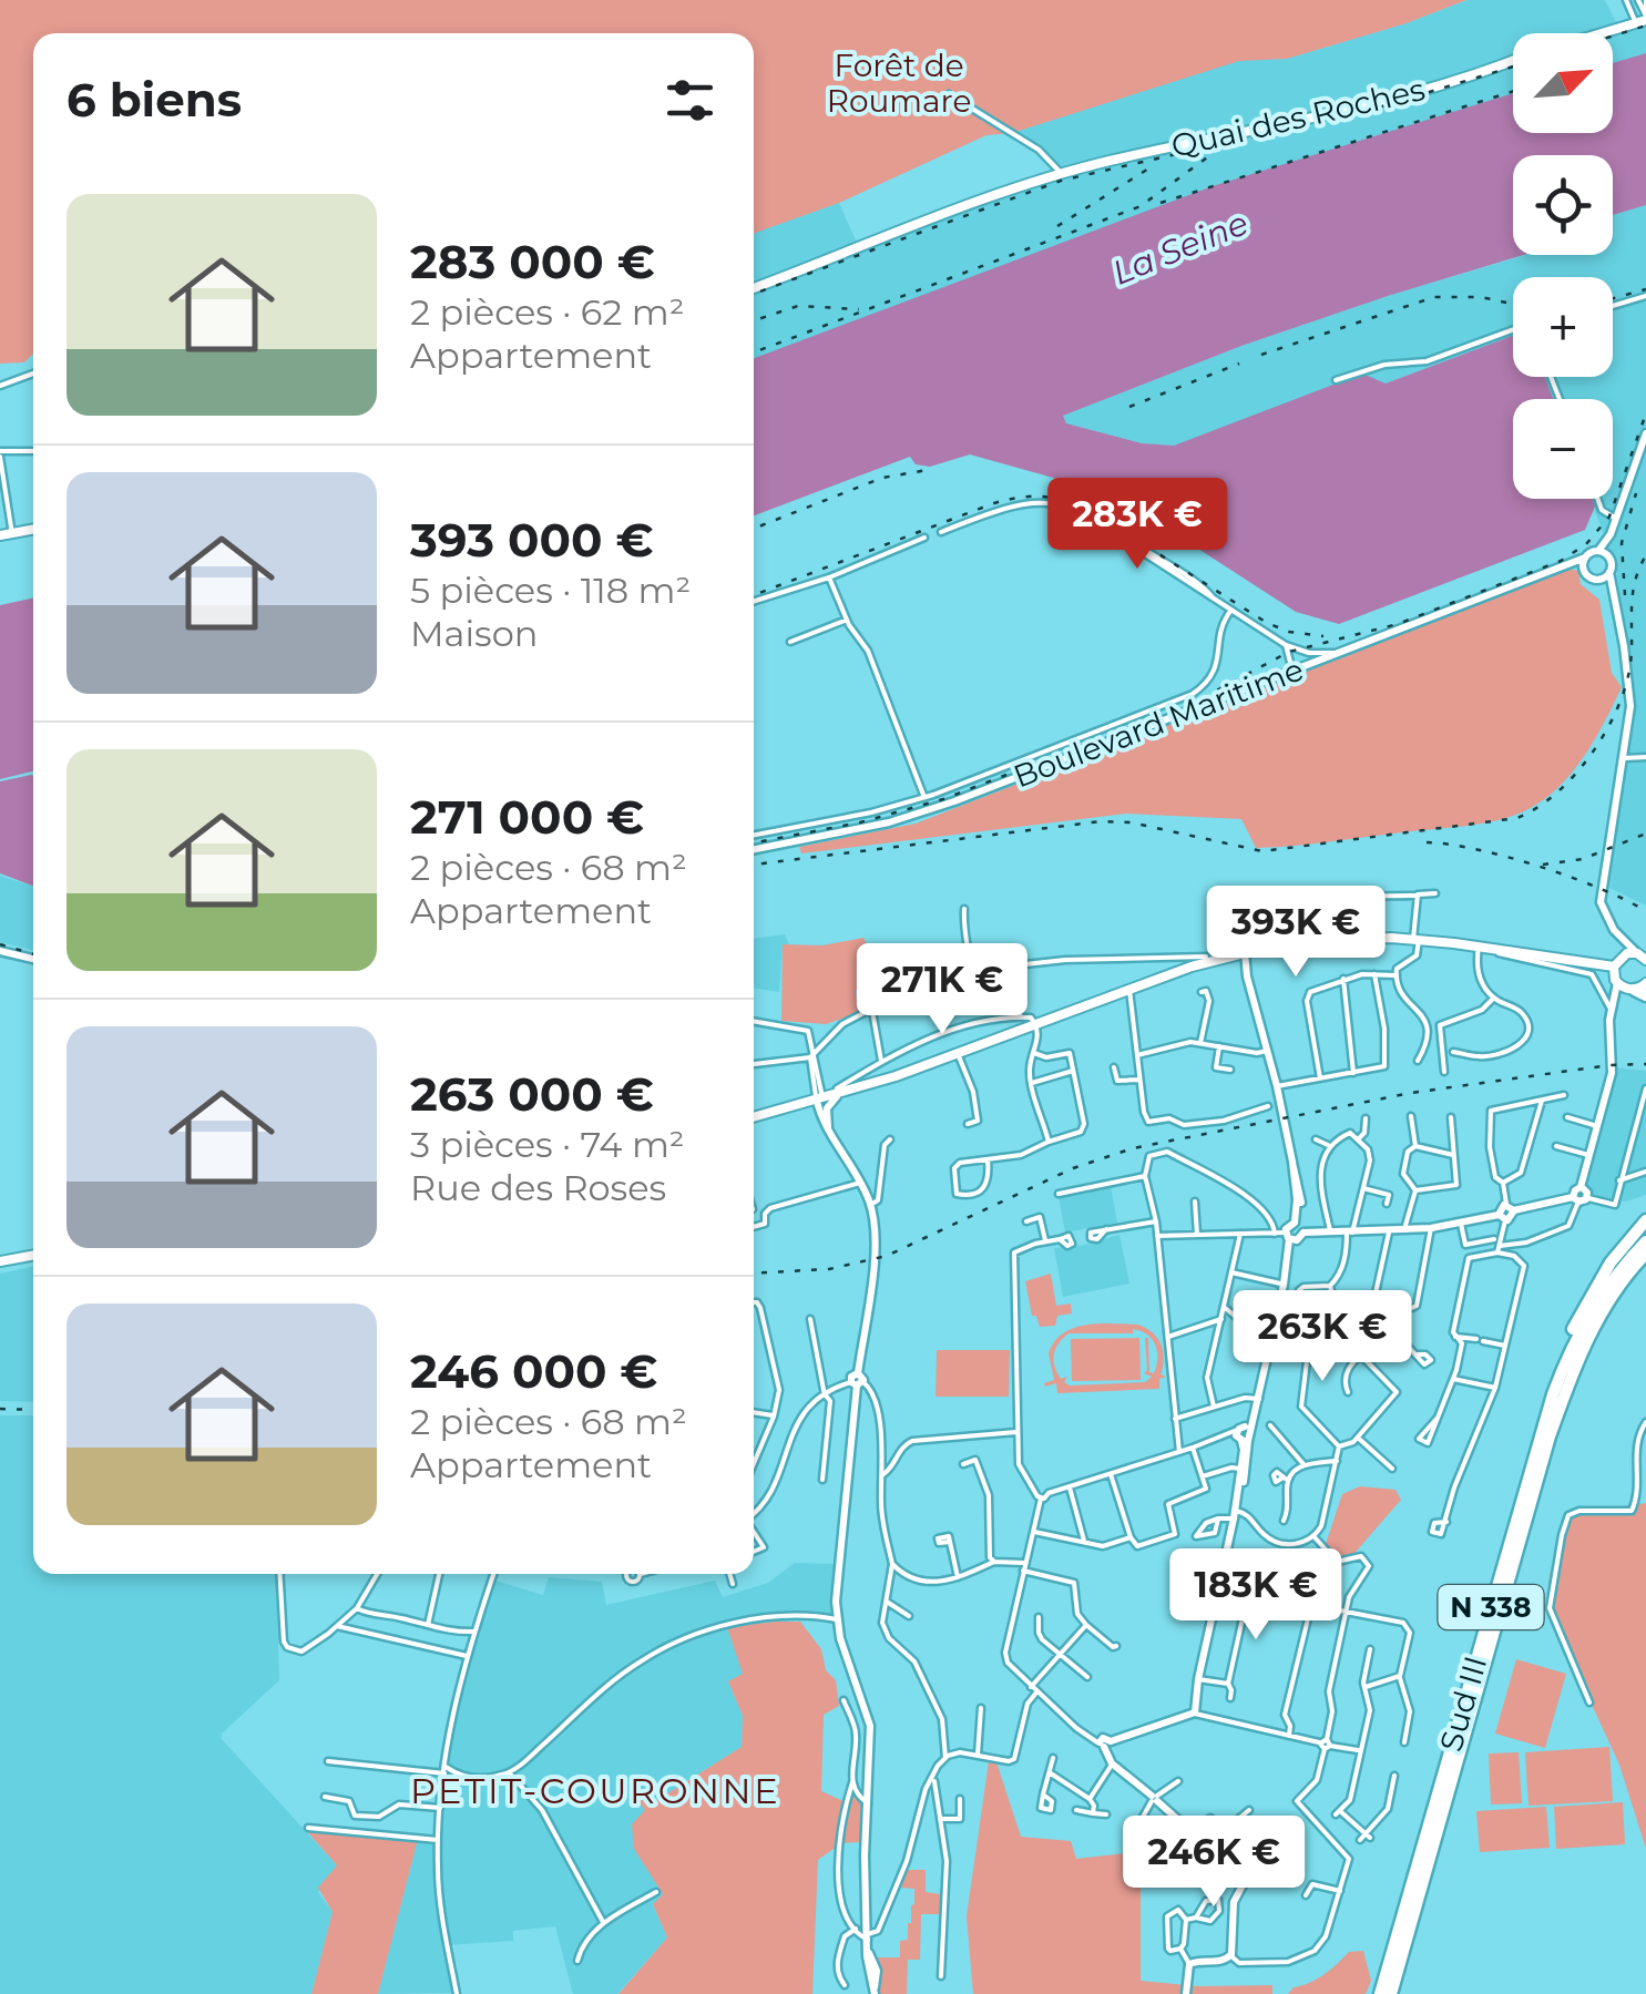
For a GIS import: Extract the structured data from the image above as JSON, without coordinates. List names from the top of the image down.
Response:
{
  "streets": {
    "highway": ["N 338", "Sud III"],
    "main road": ["Quai des Roches"],
    "street": ["Boulevard Maritime"]
  },
  "districts": ["PETIT-COURONNE"],
  "water": ["La Seine"],
  "parks": ["Forêt de Roumare"],
  "north": "top right",
  "page": {
    "map_buttons": ["+", "−"],
    "heading": "6 biens",
    "list": [
      {
        "name": "283 000 €",
        "note": "2 pièces · 62 m² · Appartement"
      },
      {
        "name": "393 000 €",
        "note": "5 pièces · 118 m² · Maison"
      },
      {
        "name": "271 000 €",
        "note": "2 pièces · 68 m² · Appartement"
      },
      {
        "name": "263 000 €",
        "note": "3 pièces · 74 m² · Rue des Roses"
      },
      {
        "name": "246 000 €",
        "note": "2 pièces · 68 m² · Appartement"
      }
    ],
    "price": [
      "283K €",
      "393K €",
      "271K €",
      "263K €",
      "183K €",
      "246K €"
    ]
  }
}
